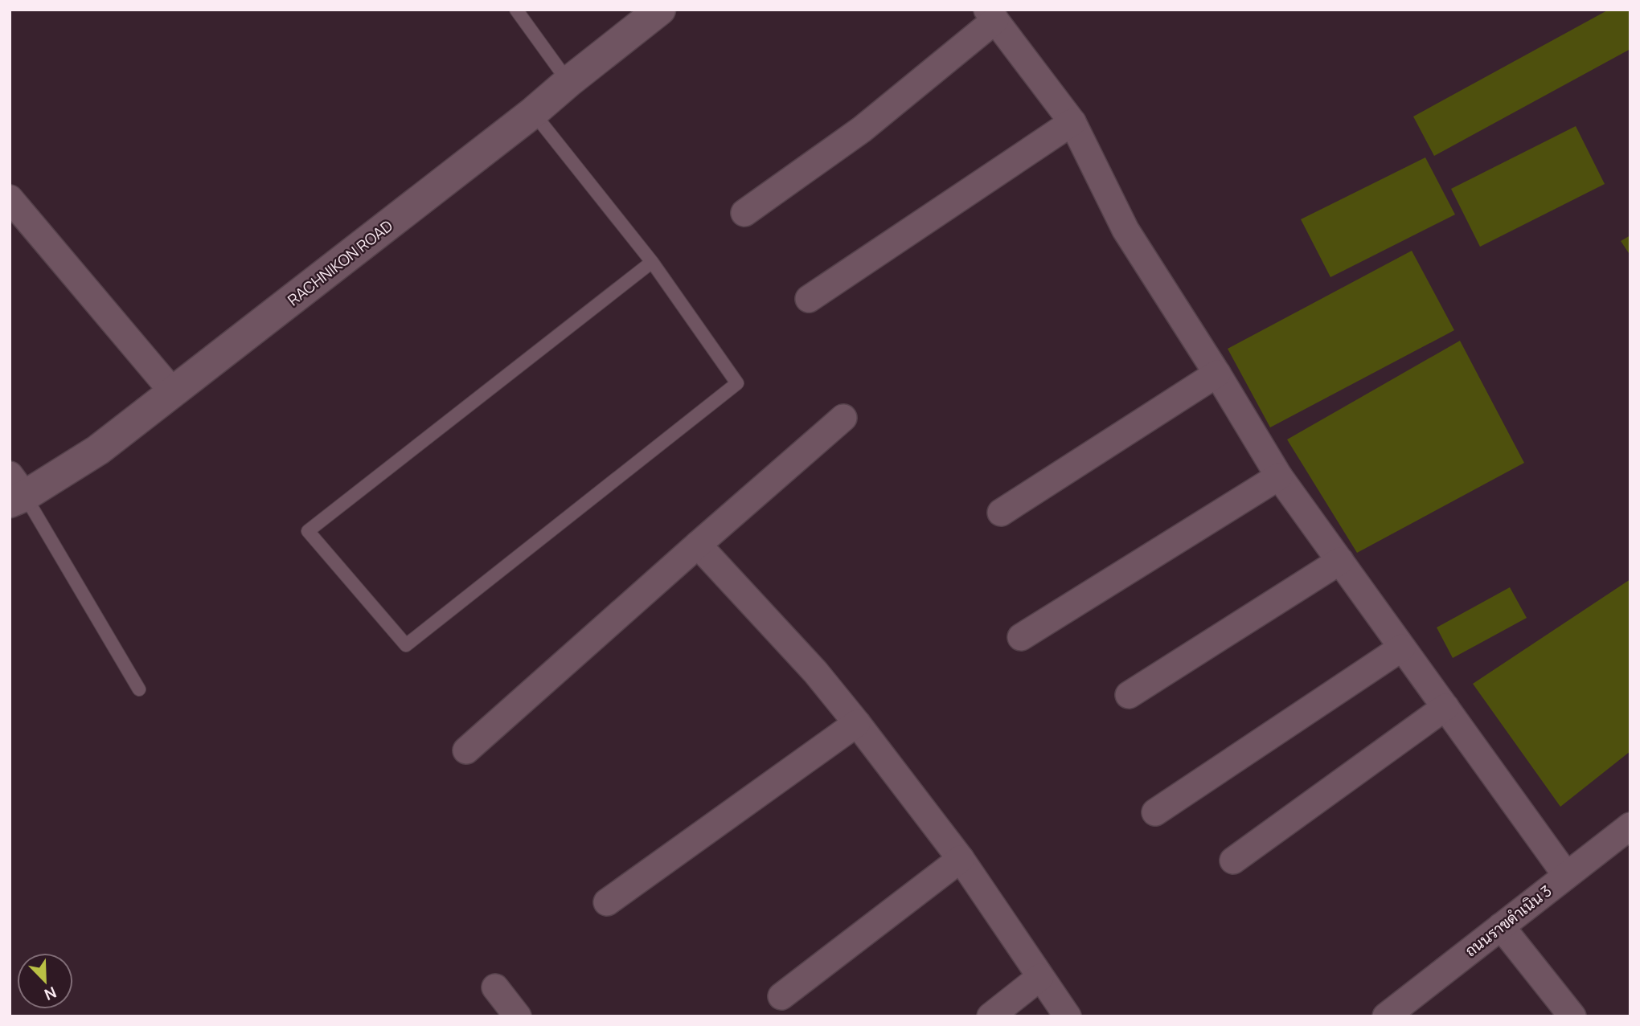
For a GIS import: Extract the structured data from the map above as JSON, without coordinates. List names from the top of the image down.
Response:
{
  "streets": {
    "street": ["RACHNIKON ROAD", "ถนนราขดำเนิน 3"]
  },
  "north": "bottom right"
}
